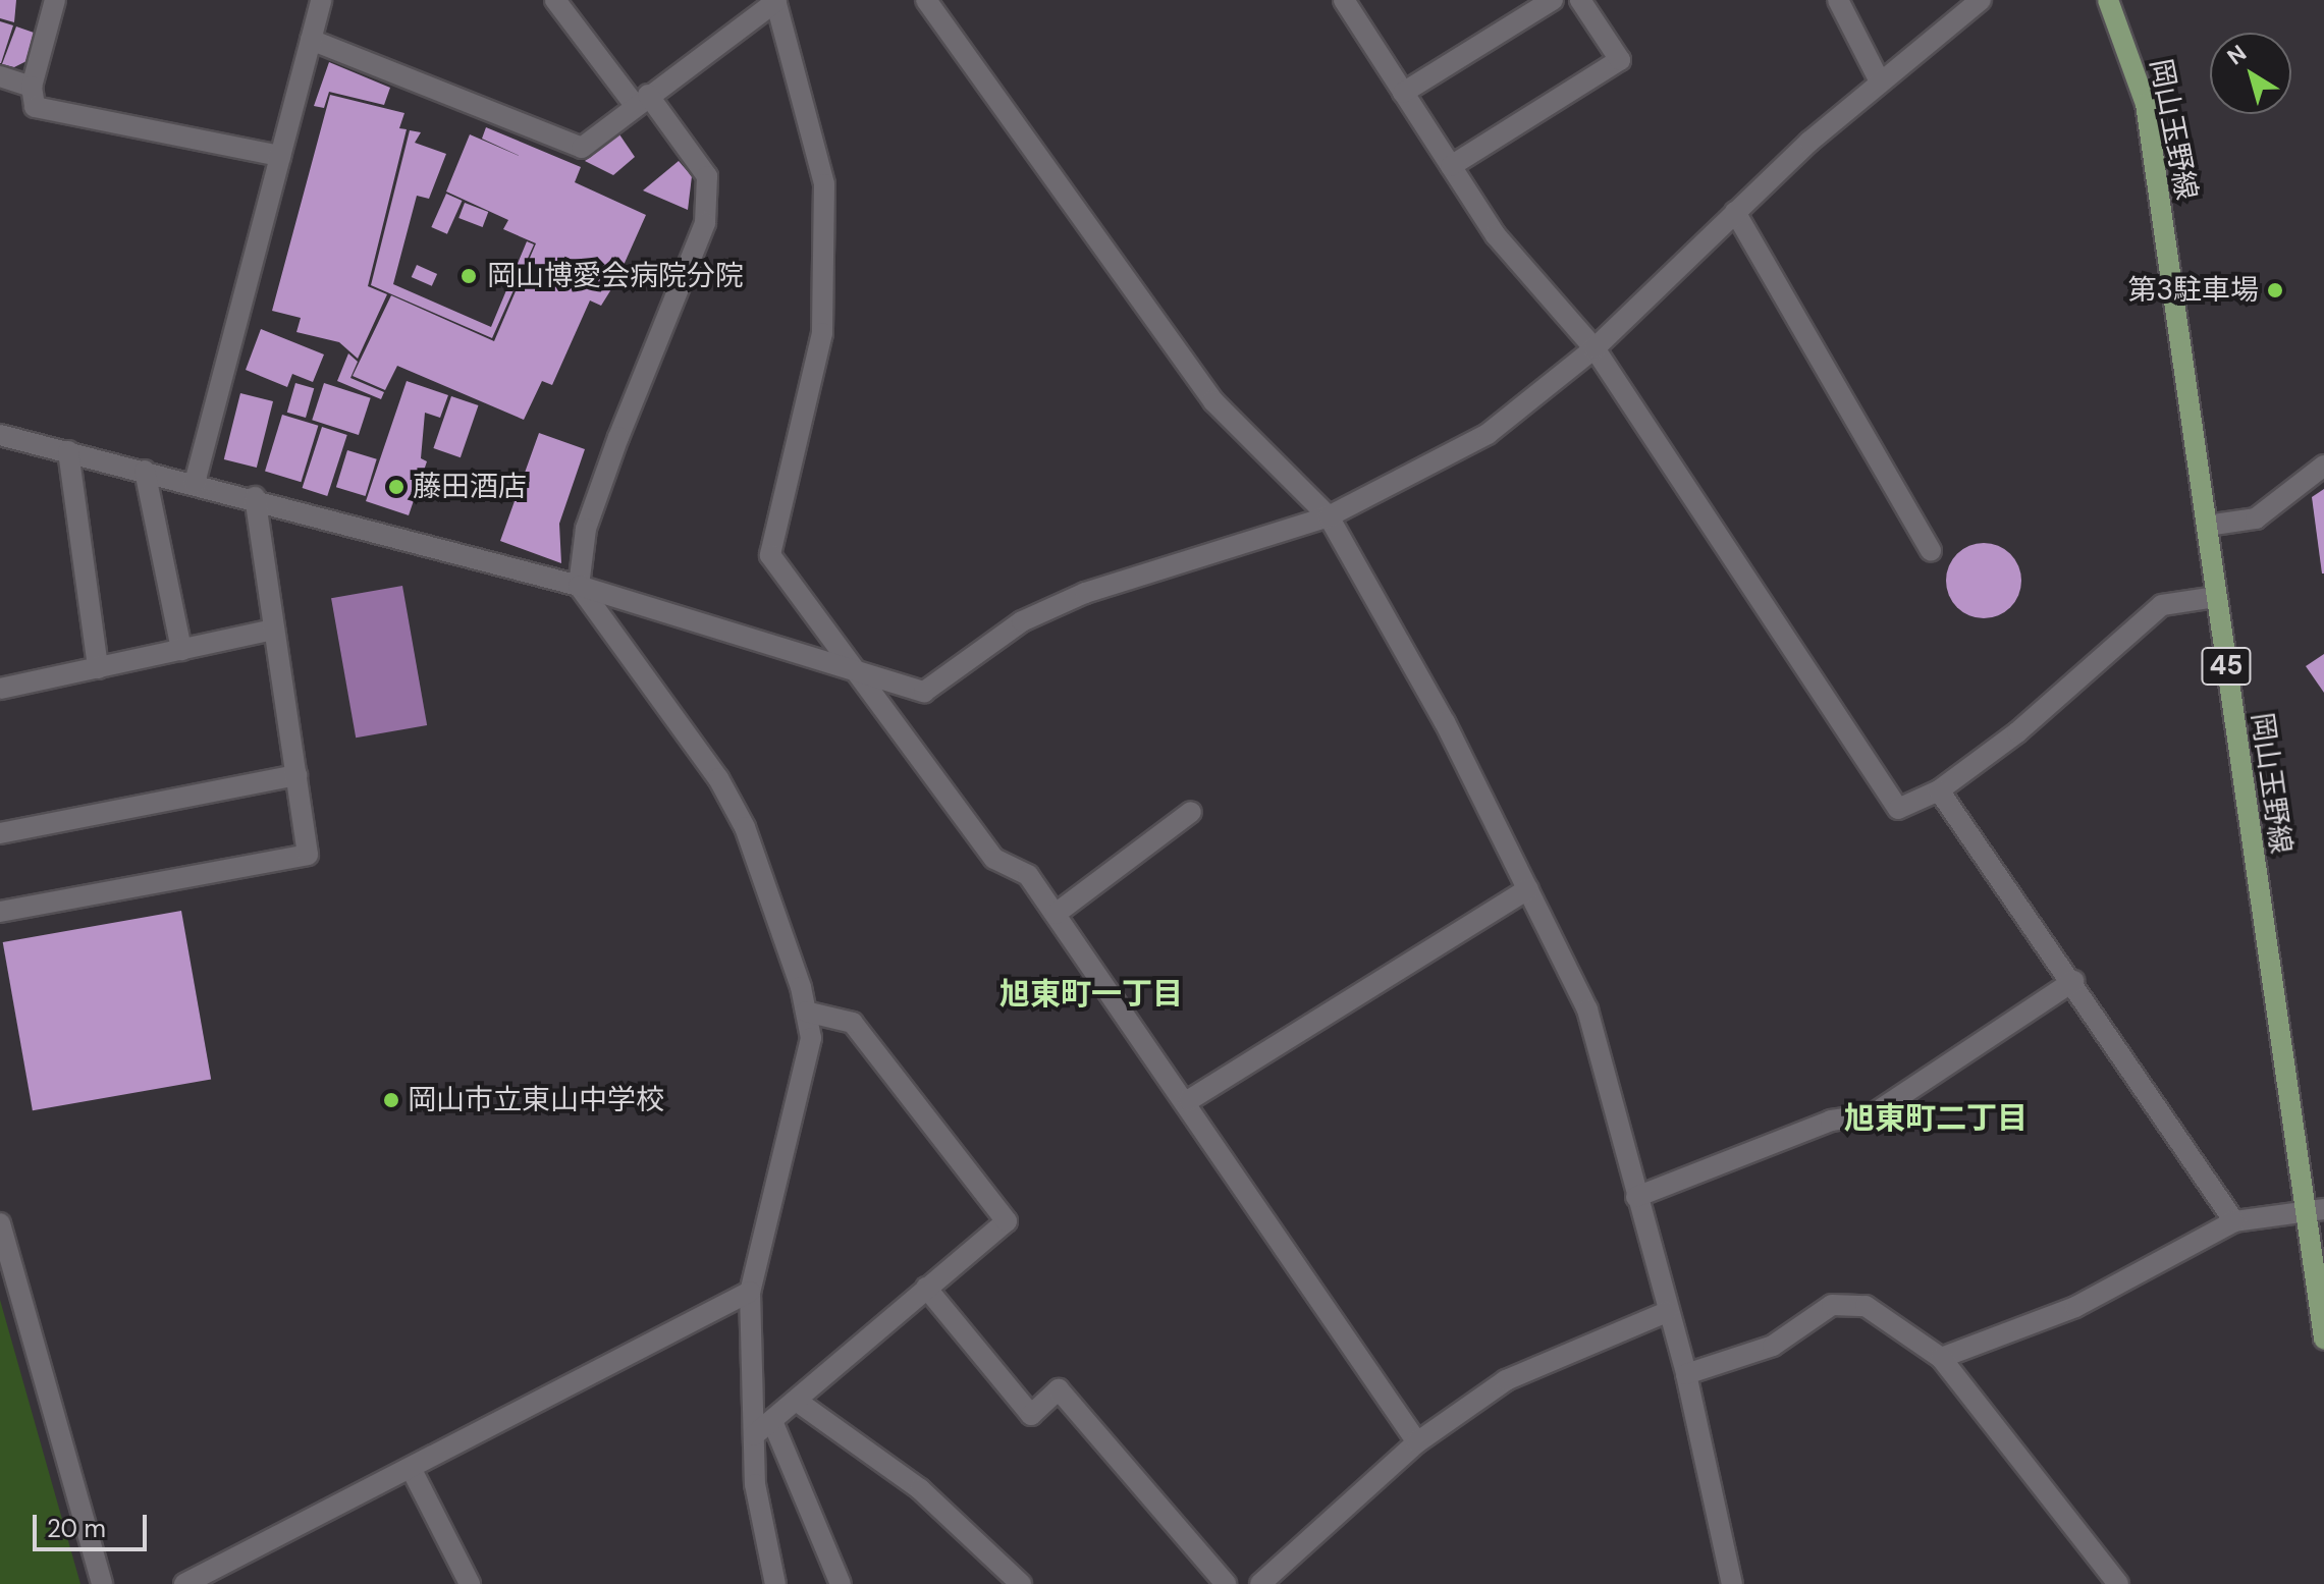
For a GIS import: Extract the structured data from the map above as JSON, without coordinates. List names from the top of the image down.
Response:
{
  "streets": {
    "main road": ["岡山玉野線", "45"]
  },
  "districts": ["旭東町一丁目", "旭東町二丁目"],
  "places": [
    "岡山博愛会病院分院",
    "第3駐車場",
    "藤田酒店",
    "岡山市立東山中学校"
  ],
  "scale_bar": "20 m",
  "north": "top left"
}
